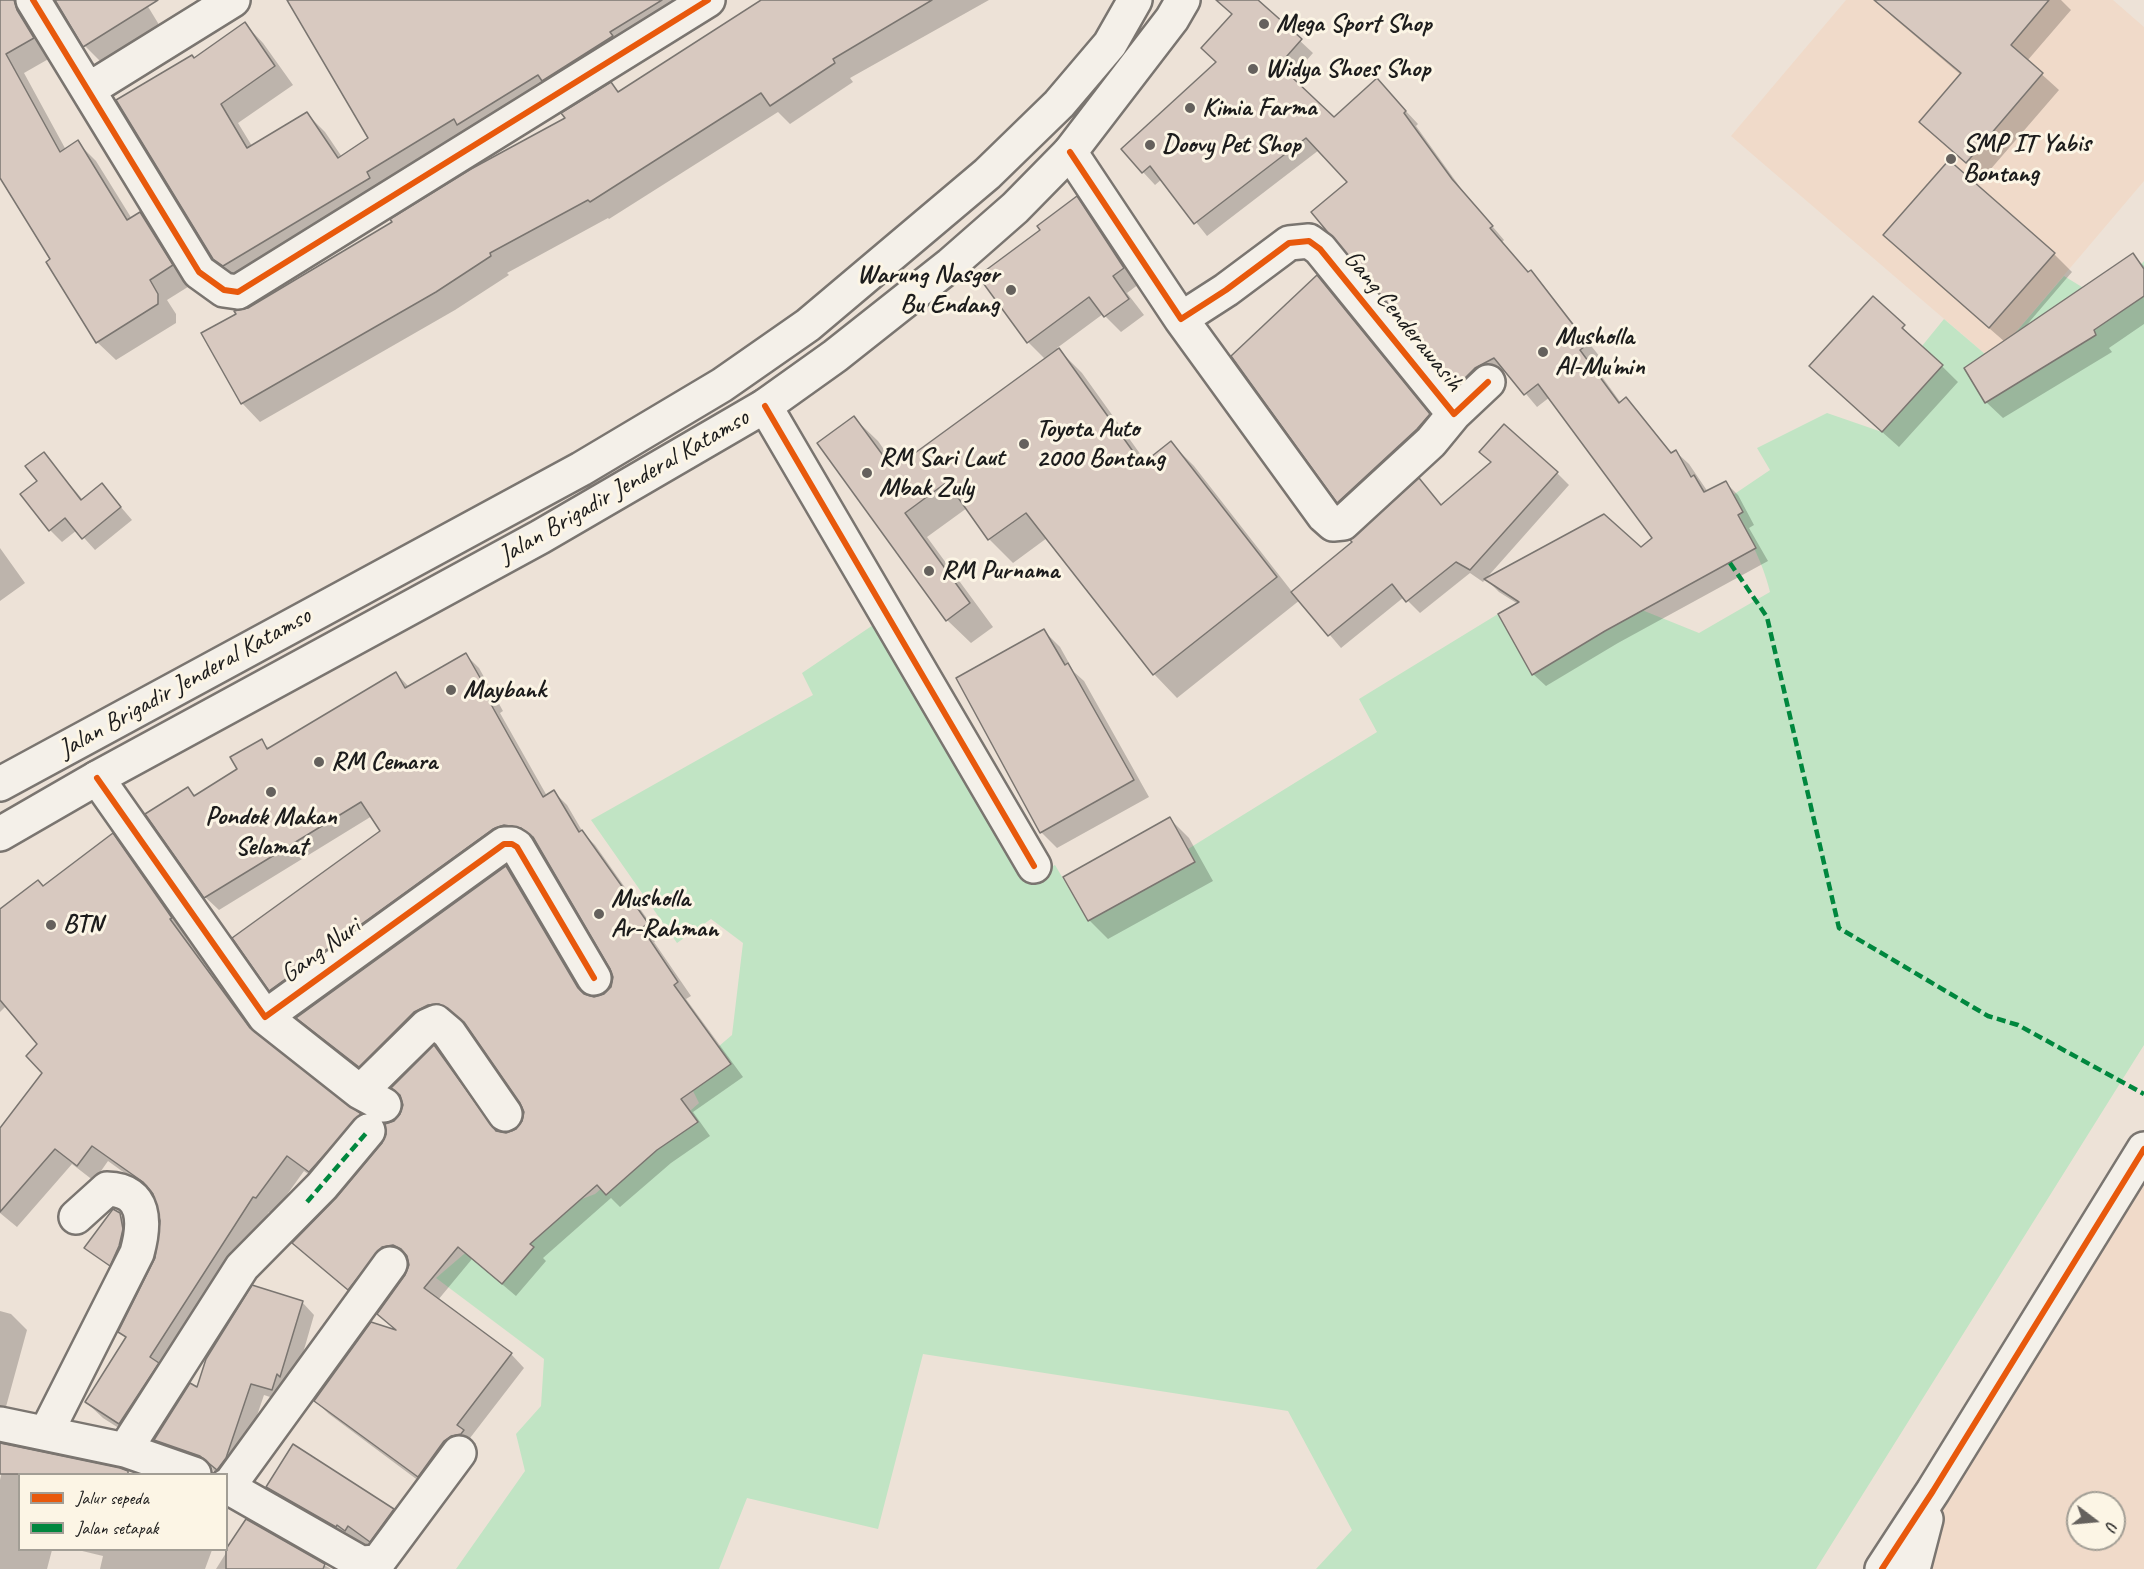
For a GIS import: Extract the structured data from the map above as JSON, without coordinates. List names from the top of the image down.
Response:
{
  "streets": {
    "street": ["Gang Cenderawasih", "Jalan Brigadir Jenderal Katamso", "Gang Nuri"]
  },
  "places": [
    "Mega Sport Shop",
    "Widya Shoes Shop",
    "Kimia Farma",
    "Doovy Pet Shop",
    "SMP IT Yabis Bontang",
    "Warung Nasgor Bu Endang",
    "Musholla Al-Mu'min",
    "Toyota Auto 2000 Bontang",
    "RM Sari Laut Mbak Zuly",
    "RM Purnama",
    "Maybank",
    "RM Cemara",
    "Pondok Makan Selamat",
    "Musholla Ar-Rahman",
    "BTN"
  ],
  "legend": ["Jalur sepeda", "Jalan setapak"],
  "north": "right"
}
